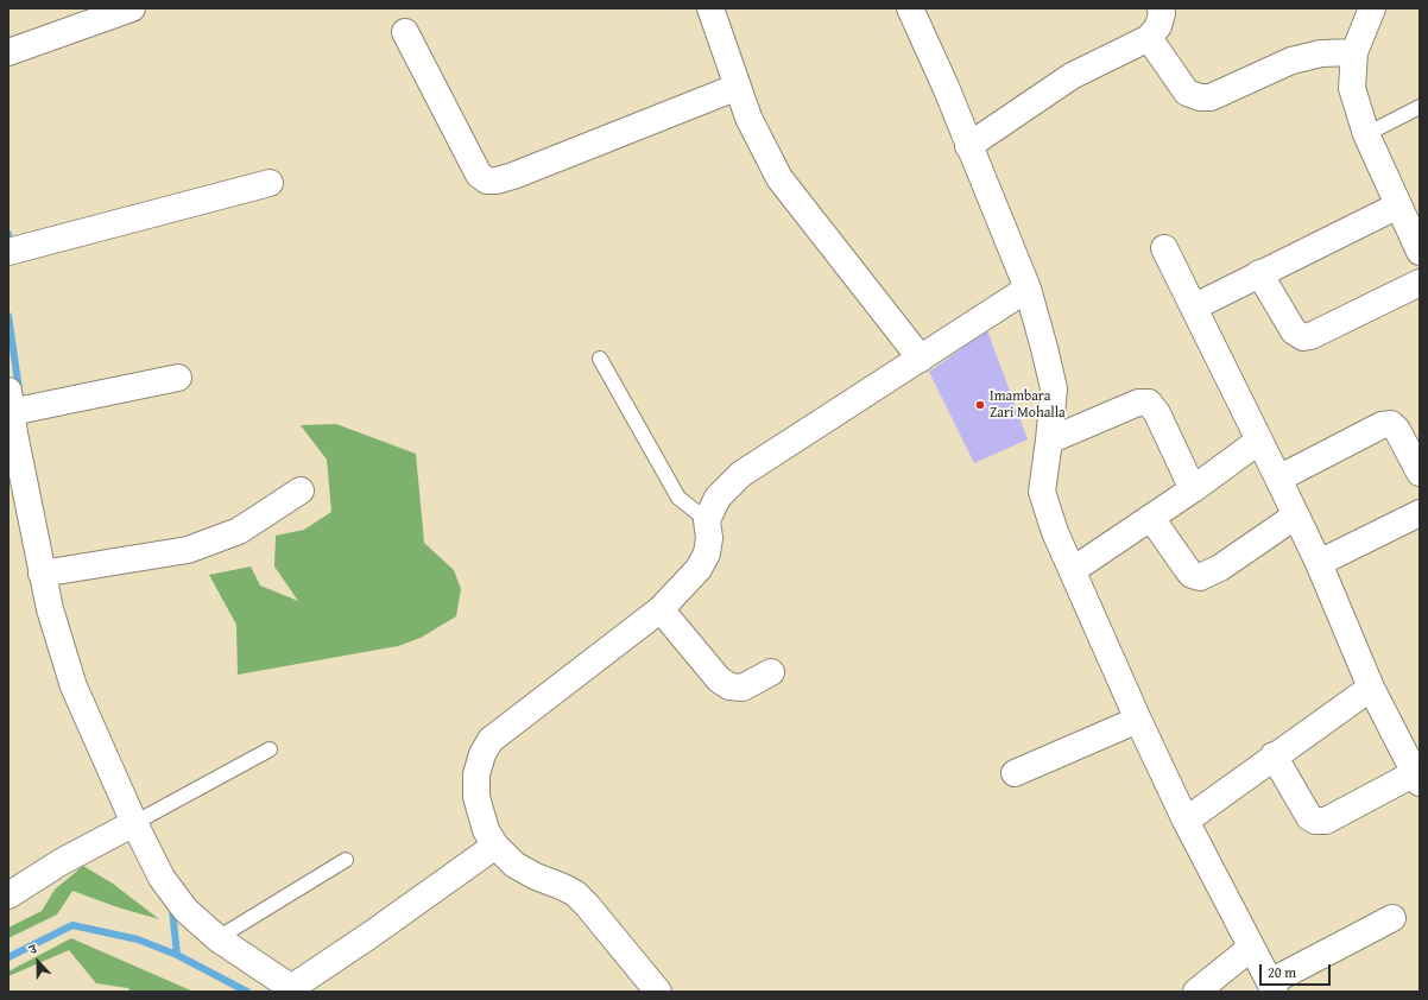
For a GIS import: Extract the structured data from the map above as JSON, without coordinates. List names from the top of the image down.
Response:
{
  "places": ["Imambara Zari Mohalla"],
  "scale_bar": "20 m",
  "north": "top"
}
